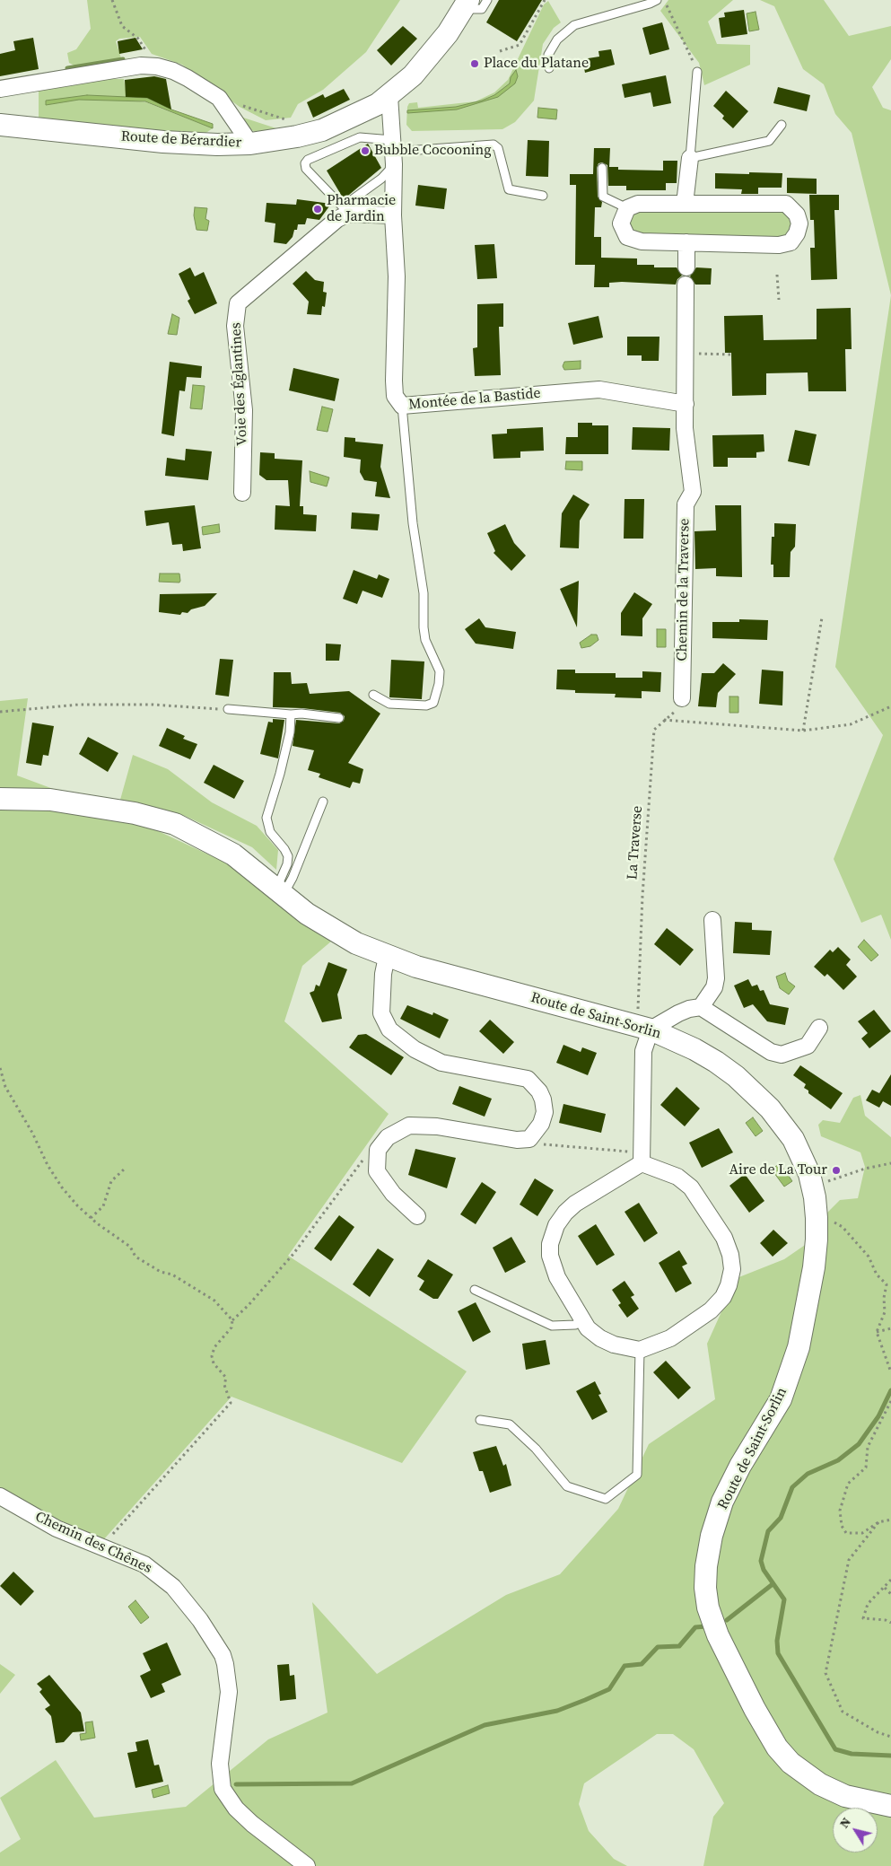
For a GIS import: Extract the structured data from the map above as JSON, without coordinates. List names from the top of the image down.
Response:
{
  "streets": {
    "street": [
      "Route de Bérardier",
      "Voie des Églantines",
      "Montée de la Bastide",
      "Chemin de la Traverse",
      "Route de Saint-Sorlin",
      "Chemin des Chênes"
    ],
    "path": ["La Traverse"]
  },
  "crossings": [
    ["Route de Bérardier", "Montée de la Bastide"],
    ["Montée de la Bastide", "Chemin de la Traverse"],
    ["Chemin de la Traverse", "La Traverse"]
  ],
  "places": [
    "Place du Platane",
    "Bubble Cocooning",
    "Pharmacie de Jardin",
    "Aire de La Tour"
  ],
  "north": "top left"
}
